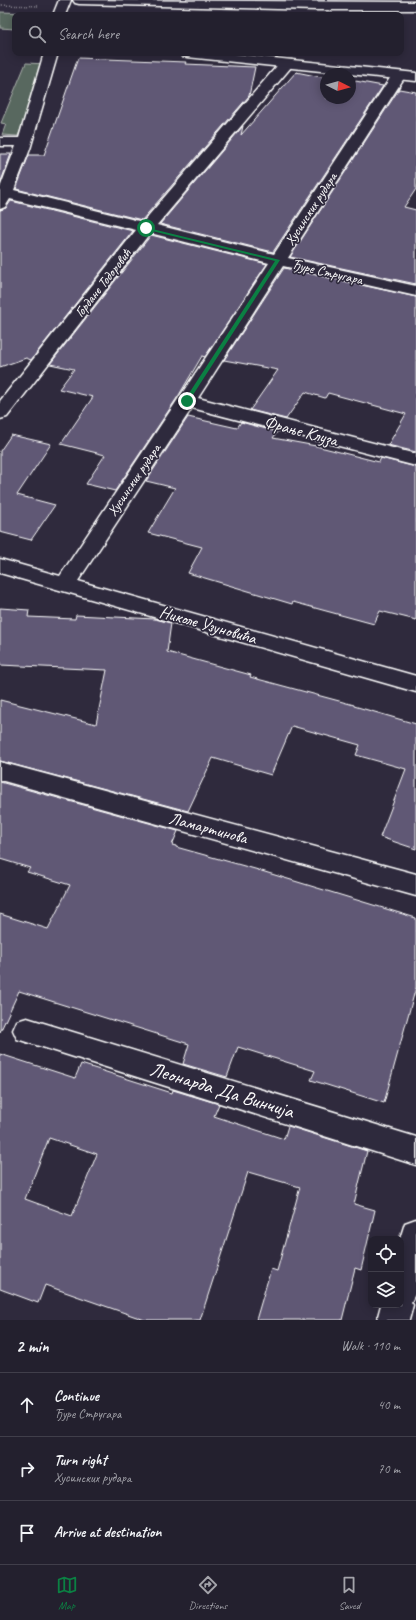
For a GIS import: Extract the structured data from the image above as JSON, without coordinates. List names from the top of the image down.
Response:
{
  "streets": {
    "street": [
      "Хусинских рудара",
      "Ђуре Стругара",
      "Гордане Тодоровић",
      "Фрање Клуза",
      "Николе Узуновића",
      "Ламартинова",
      "Леонарда Да Винчија"
    ]
  },
  "crossings": [
    ["Хусинских рудара", "Ђуре Стругара"],
    ["Хусинских рудара", "Фрање Клуза"],
    ["Хусинских рудара", "Николе Узуновића"],
    ["Ђуре Стругара", "Гордане Тодоровић"]
  ],
  "north": "right",
  "page": {
    "search": "Search here",
    "heading": ["2 min", "Walk · 110 m"],
    "list": [
      ["Continue", "Ђуре Стругара", "40 m"],
      ["Turn right", "Хусинских рудара", "70 m"],
      "Arrive at destination"
    ],
    "nav": ["Map", "Directions", "Saved"]
  }
}
